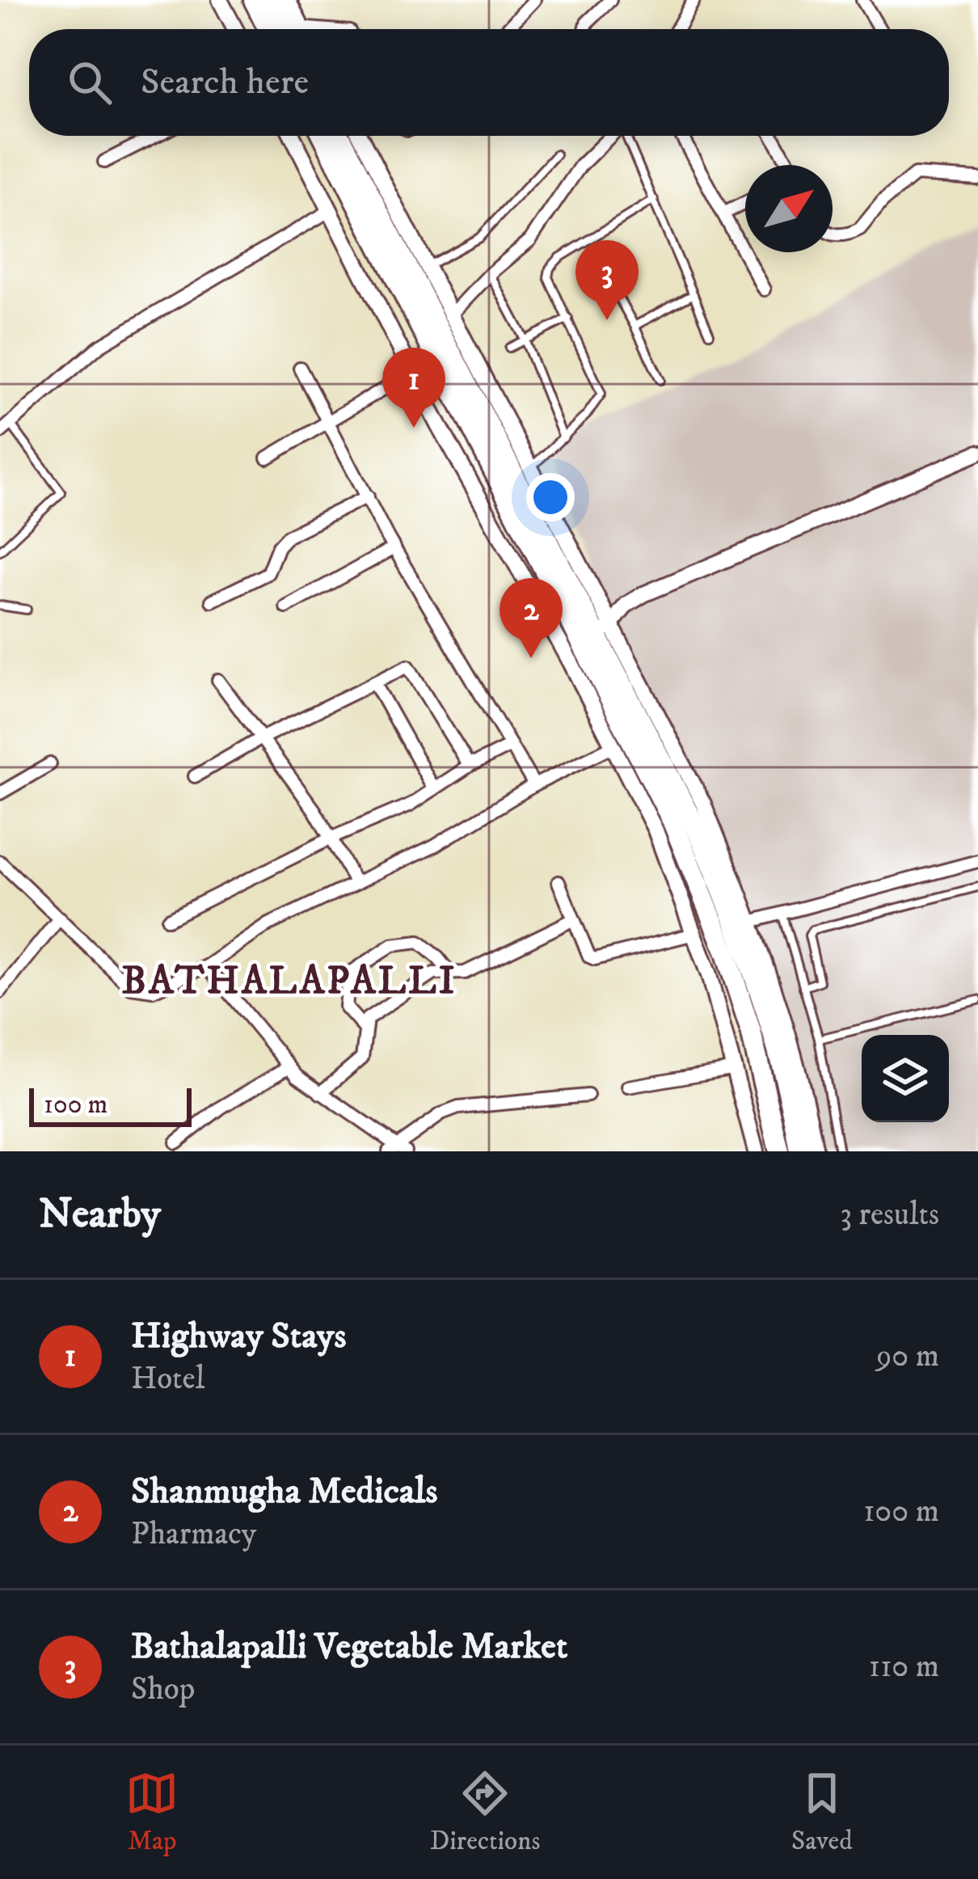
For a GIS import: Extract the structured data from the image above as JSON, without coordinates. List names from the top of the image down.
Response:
{
  "districts": ["BATHALAPALLI"],
  "scale_bar": "100 m",
  "north": "top right",
  "page": {
    "search": "Search here",
    "pins": ["3", "1", "2"],
    "scale": "100 m",
    "heading": ["Nearby", "3 results"],
    "list": [
      {
        "mark": "1",
        "name": "Highway Stays",
        "note": "Hotel",
        "value": "90 m"
      },
      {
        "mark": "2",
        "name": "Shanmugha Medicals",
        "note": "Pharmacy",
        "value": "100 m"
      },
      {
        "mark": "3",
        "name": "Bathalapalli Vegetable Market",
        "note": "Shop",
        "value": "110 m"
      }
    ],
    "nav": ["Map", "Directions", "Saved"]
  }
}
